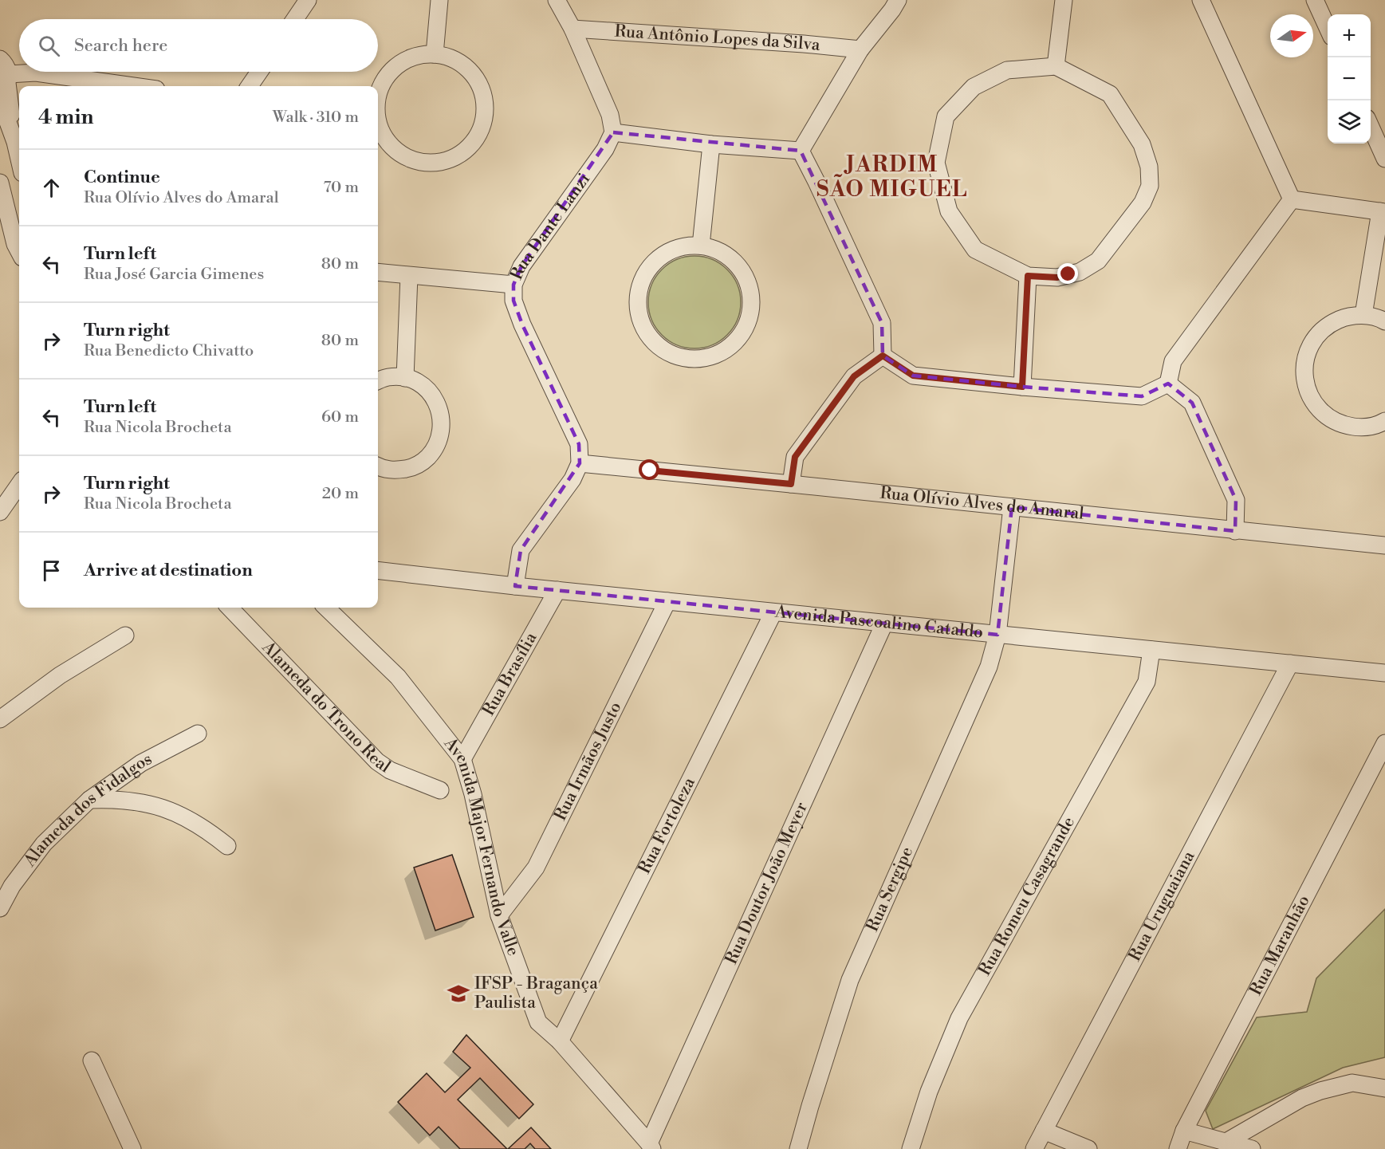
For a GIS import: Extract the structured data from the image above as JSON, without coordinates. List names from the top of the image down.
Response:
{
  "streets": {
    "street": [
      "Rua Antônio Lopes da Silva",
      "Rua Dante Lanzi",
      "Rua Olívio Alves do Amaral",
      "Avenida Pascoalino Cataldo",
      "Rua Brasília",
      "Alameda do Trono Real",
      "Rua Irmãos Justo",
      "Alameda dos Fidalgos",
      "Rua Fortoleza",
      "Avenida Major Fernando Valle",
      "Rua Doutor João Meyer",
      "Rua Sergipe",
      "Rua Romeu Casagrande",
      "Rua Uruguaiana",
      "Rua Maranhão"
    ]
  },
  "crossings": [
    ["Rua Dante Lanzi", "Rua Olívio Alves do Amaral"],
    ["Rua Olívio Alves do Amaral", "Rua Sergipe"],
    ["Avenida Pascoalino Cataldo", "Rua Brasília"],
    ["Avenida Pascoalino Cataldo", "Rua Irmãos Justo"],
    ["Avenida Pascoalino Cataldo", "Rua Fortoleza"],
    ["Avenida Pascoalino Cataldo", "Rua Doutor João Meyer"],
    ["Avenida Pascoalino Cataldo", "Rua Sergipe"],
    ["Avenida Pascoalino Cataldo", "Rua Romeu Casagrande"],
    ["Avenida Pascoalino Cataldo", "Rua Uruguaiana"],
    ["Rua Brasília", "Avenida Major Fernando Valle"],
    ["Rua Irmãos Justo", "Avenida Major Fernando Valle"],
    ["Rua Fortoleza", "Avenida Major Fernando Valle"],
    ["Avenida Major Fernando Valle", "Rua Doutor João Meyer"]
  ],
  "districts": ["JARDIM SÃO MIGUEL"],
  "places": {
    "school or university": ["IFSP - Bragança Paulista"]
  },
  "north": "right",
  "page": {
    "map_buttons": ["+", "−"],
    "search": "Search here",
    "heading": ["4 min", "Walk · 310 m"],
    "list": [
      ["Continue", "Rua Olívio Alves do Amaral", "70 m"],
      ["Turn left", "Rua José Garcia Gimenes", "80 m"],
      ["Turn right", "Rua Benedicto Chivatto", "80 m"],
      ["Turn left", "Rua Nicola Brocheta", "60 m"],
      ["Turn right", "Rua Nicola Brocheta", "20 m"],
      "Arrive at destination"
    ]
  }
}
